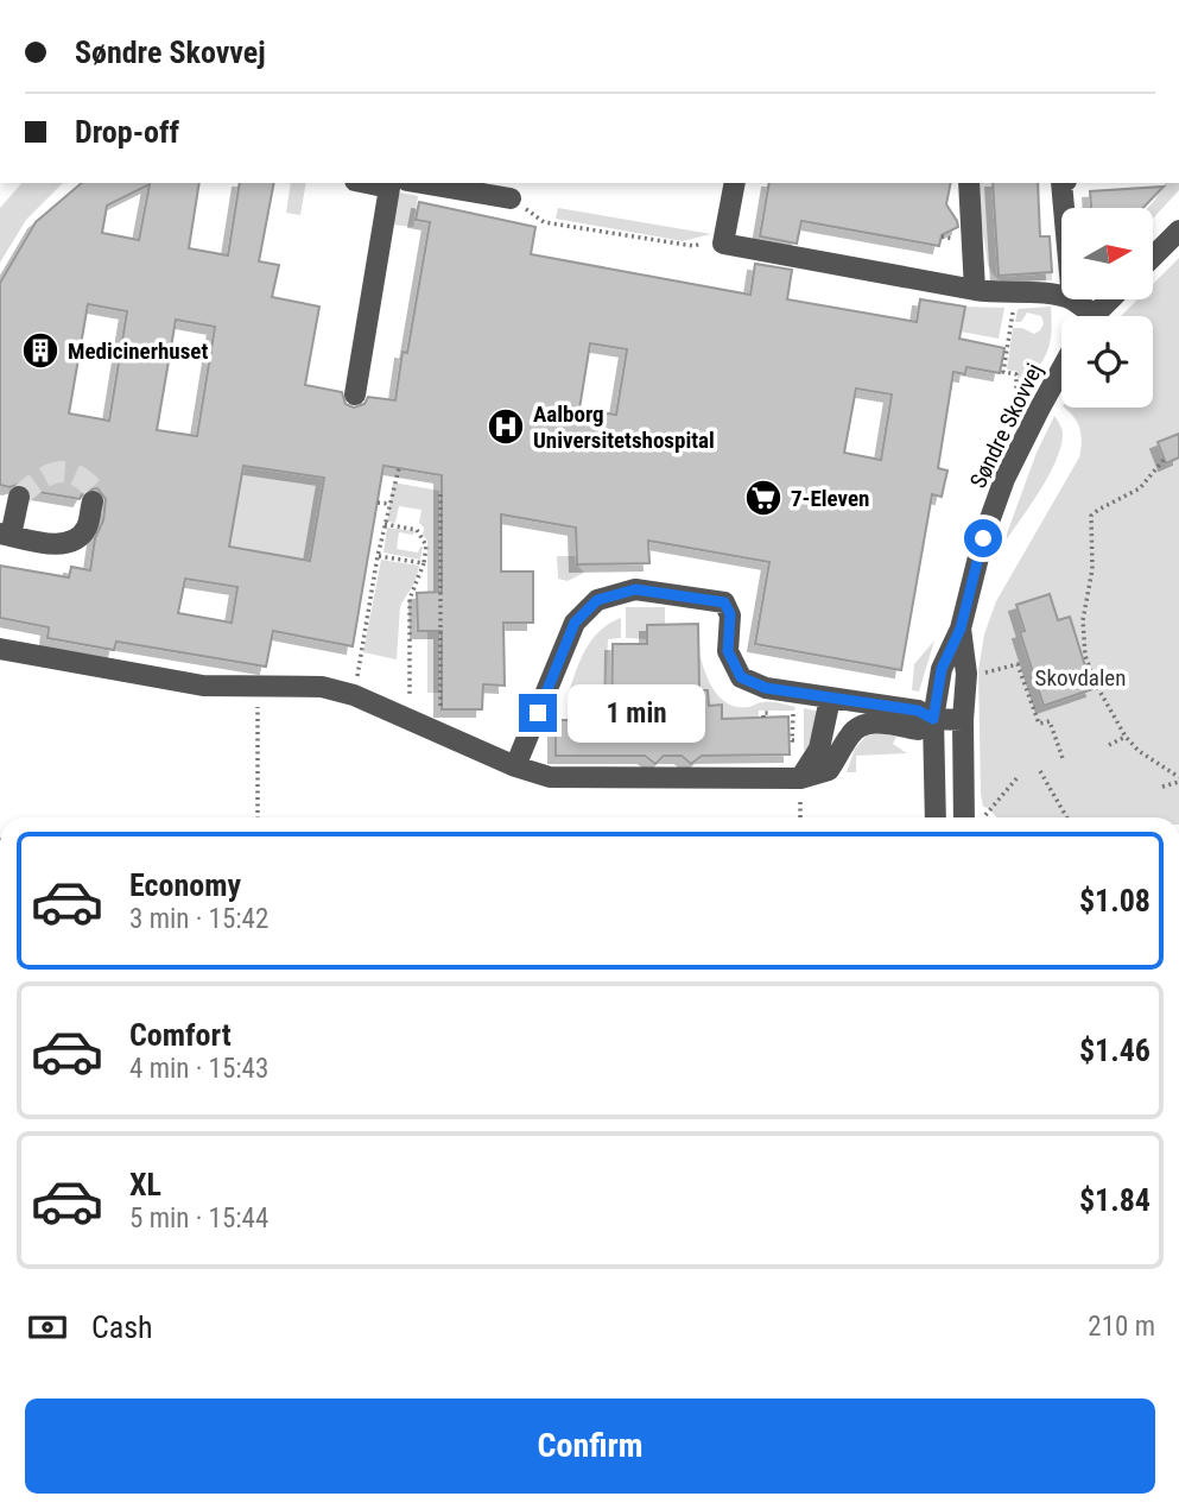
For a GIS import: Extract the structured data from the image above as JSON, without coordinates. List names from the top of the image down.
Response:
{
  "streets": {
    "street": ["Søndre Skovvej"]
  },
  "parks": ["Skovdalen"],
  "places": {
    "building": ["Medicinerhuset"],
    "hospital": ["Aalborg Universitetshospital"],
    "supermarket": ["7-Eleven"]
  },
  "north": "right",
  "page": {
    "banner": ["Søndre Skovvej", "Drop-off"],
    "bubble": "1 min",
    "list": [
      {
        "name": "Economy",
        "note": "3 min · 15:42",
        "value": "$1.08"
      },
      {
        "name": "Comfort",
        "note": "4 min · 15:43",
        "value": "$1.46"
      },
      {
        "name": "XL",
        "note": "5 min · 15:44",
        "value": "$1.84"
      }
    ],
    "pay": ["Cash", "210 m"],
    "buttons": "Confirm"
  }
}
